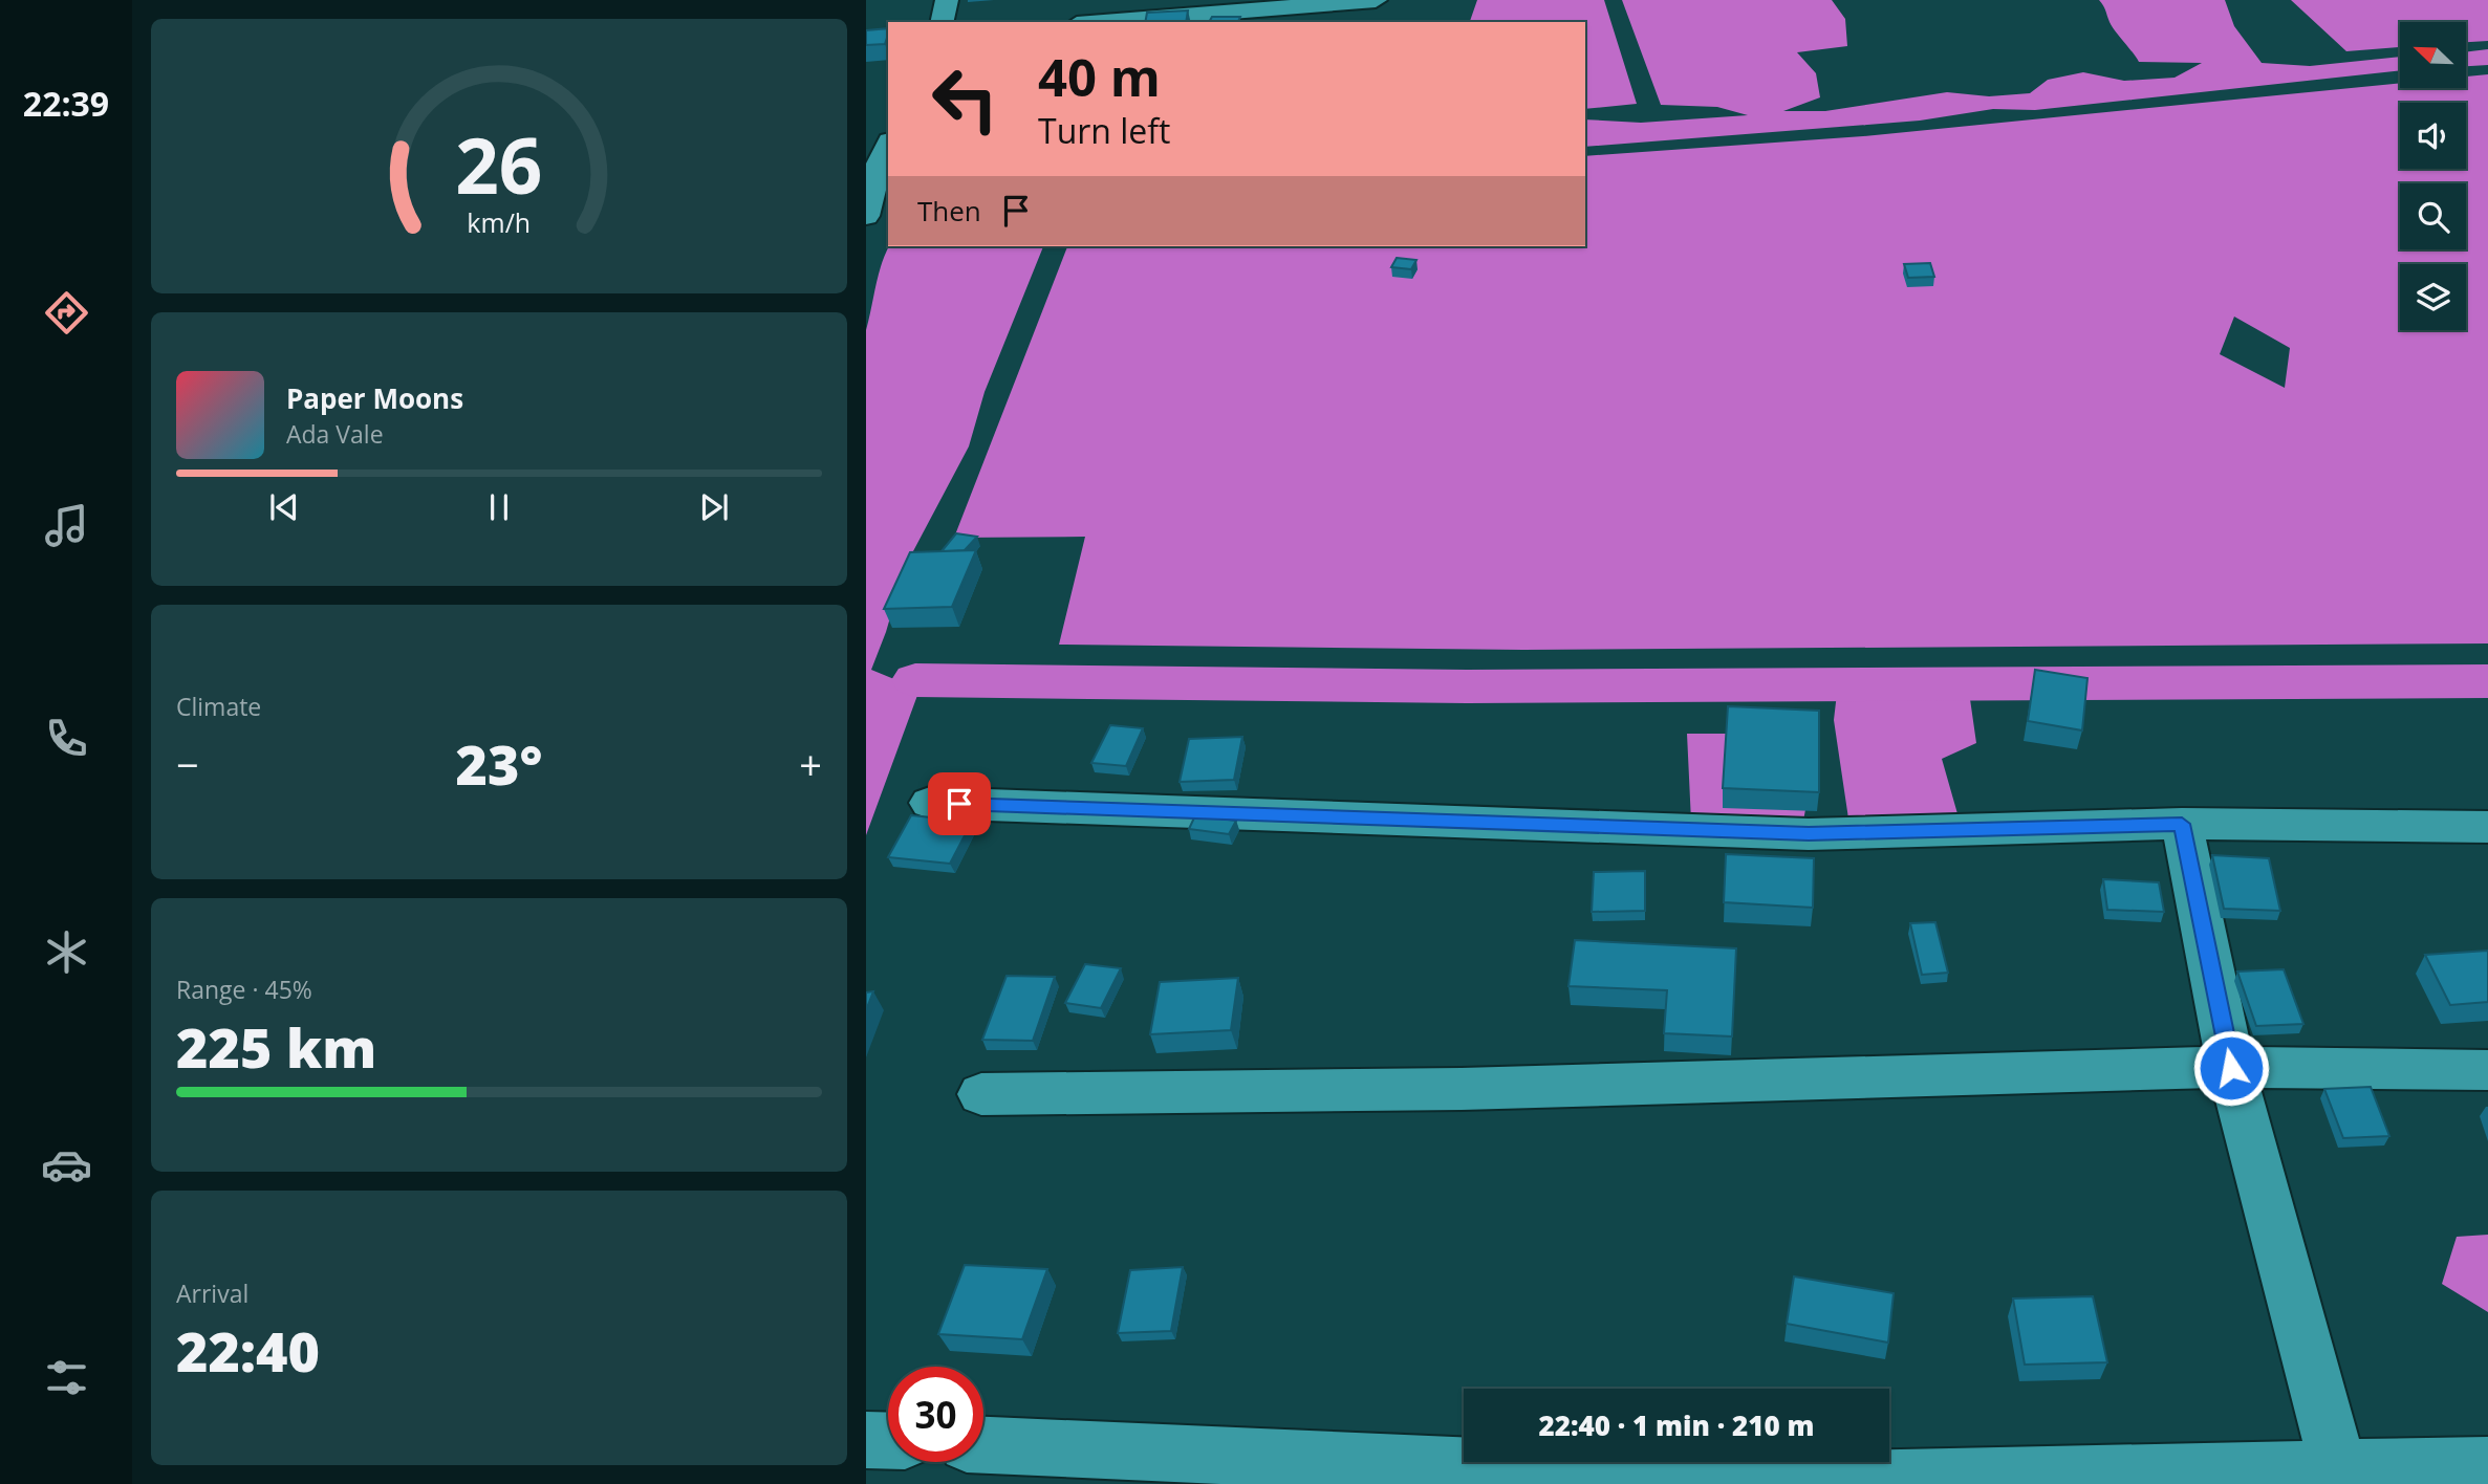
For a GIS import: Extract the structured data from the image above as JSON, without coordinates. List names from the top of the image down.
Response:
{
  "north": "top left",
  "page": {
    "tabs": "22:39",
    "turn": ["40 m", "Turn left"],
    "then": "Then",
    "song": ["Paper Moons", "Ada Vale"],
    "tile": [
      "Climate",
      ["Range · 45%", "225 km"],
      ["Arrival", "22:40"]
    ],
    "heat": ["−", "23°", "+"],
    "limit": "30",
    "trip": "22:40 · 1 min · 210 m",
    "gauge": ["26", "km/h"]
  }
}
